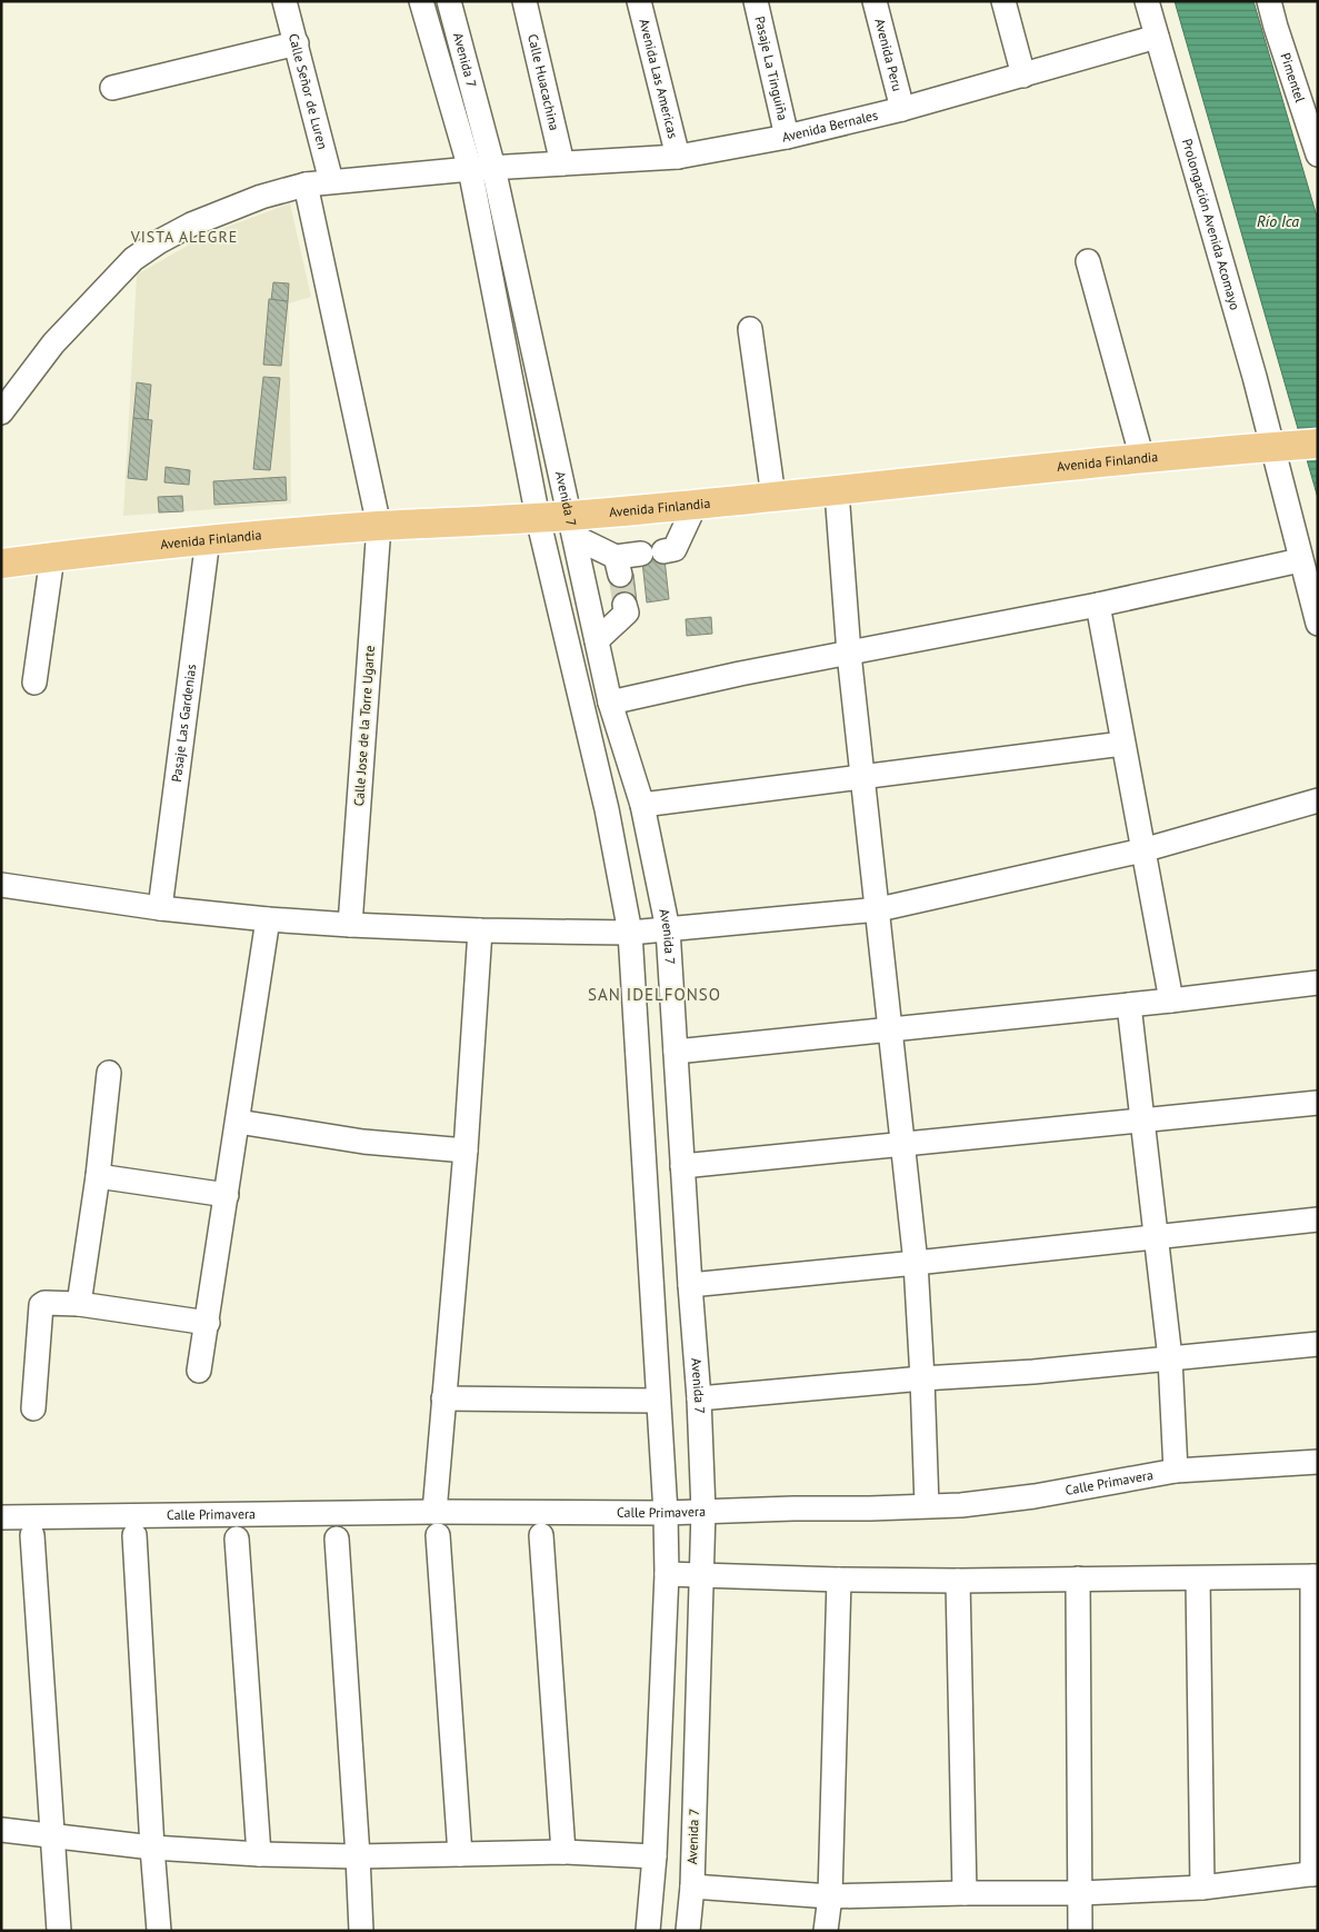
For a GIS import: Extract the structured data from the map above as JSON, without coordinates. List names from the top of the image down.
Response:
{
  "streets": {
    "main road": ["Avenida Finlandia"],
    "street": [
      "Avenida Peru",
      "Avenida 7",
      "Pasaje La Tinguiña",
      "Pimentel",
      "Avenida Las Americas",
      "Calle Huacachina",
      "Calle Señor de Luren",
      "Avenida Bernales",
      "Prolongación Avenida Acomayo",
      "Pasaje Las Gardenias",
      "Calle Jose de la Torre Ugarte",
      "Calle Primavera"
    ]
  },
  "crossings": [
    ["Avenida Peru", "Avenida Bernales"],
    ["Avenida 7", "Avenida Bernales"],
    ["Avenida 7", "Avenida Finlandia"],
    ["Avenida 7", "Calle Primavera"],
    ["Pasaje La Tinguiña", "Avenida Bernales"],
    ["Avenida Las Americas", "Avenida Bernales"],
    ["Calle Huacachina", "Avenida Bernales"],
    ["Calle Señor de Luren", "Avenida Bernales"],
    ["Avenida Bernales", "Prolongación Avenida Acomayo"],
    ["Avenida Bernales", "Calle Jose de la Torre Ugarte"],
    ["Prolongación Avenida Acomayo", "Avenida Finlandia"],
    ["Avenida Finlandia", "Pasaje Las Gardenias"],
    ["Avenida Finlandia", "Calle Jose de la Torre Ugarte"]
  ],
  "districts": ["VISTA ALEGRE", "SAN IDELFONSO"],
  "water": ["Río Ica"]
}
